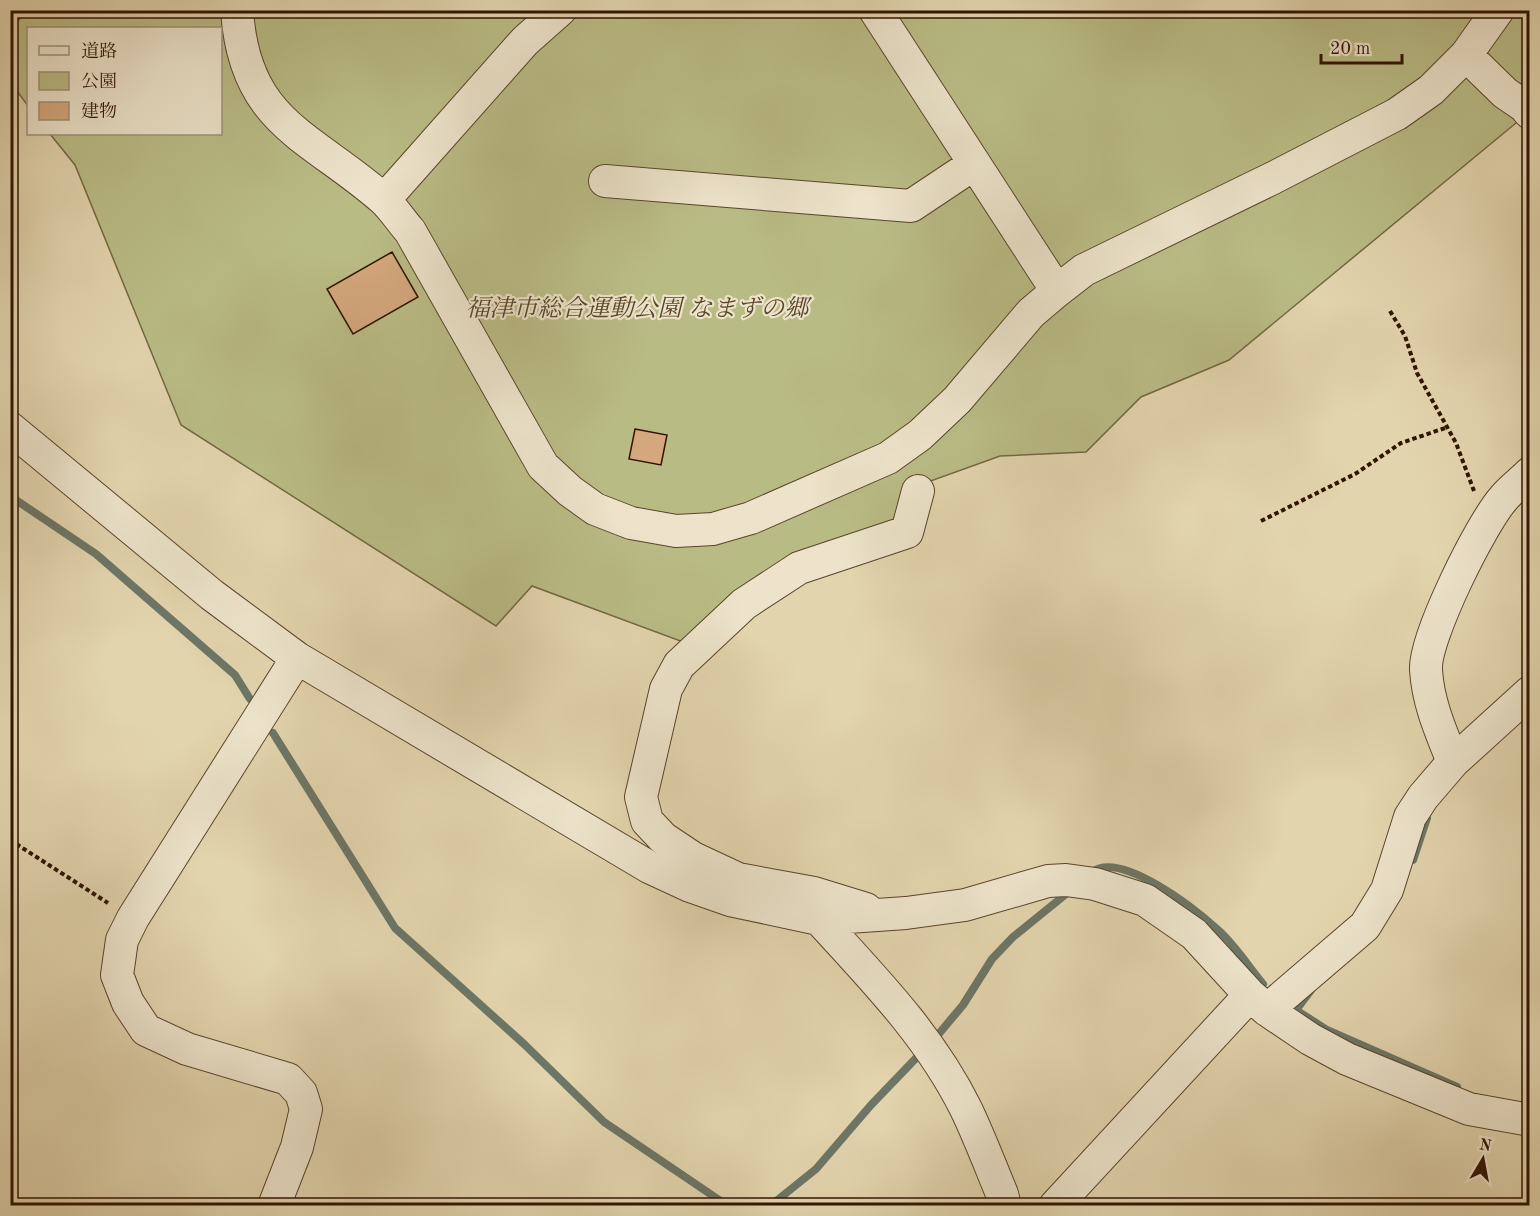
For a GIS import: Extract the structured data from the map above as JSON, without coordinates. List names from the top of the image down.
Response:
{
  "parks": ["福津市総合運動公園 なまずの郷"],
  "legend": ["道路", "公園", "建物"],
  "scale_bar": "20 m",
  "north": "top"
}
